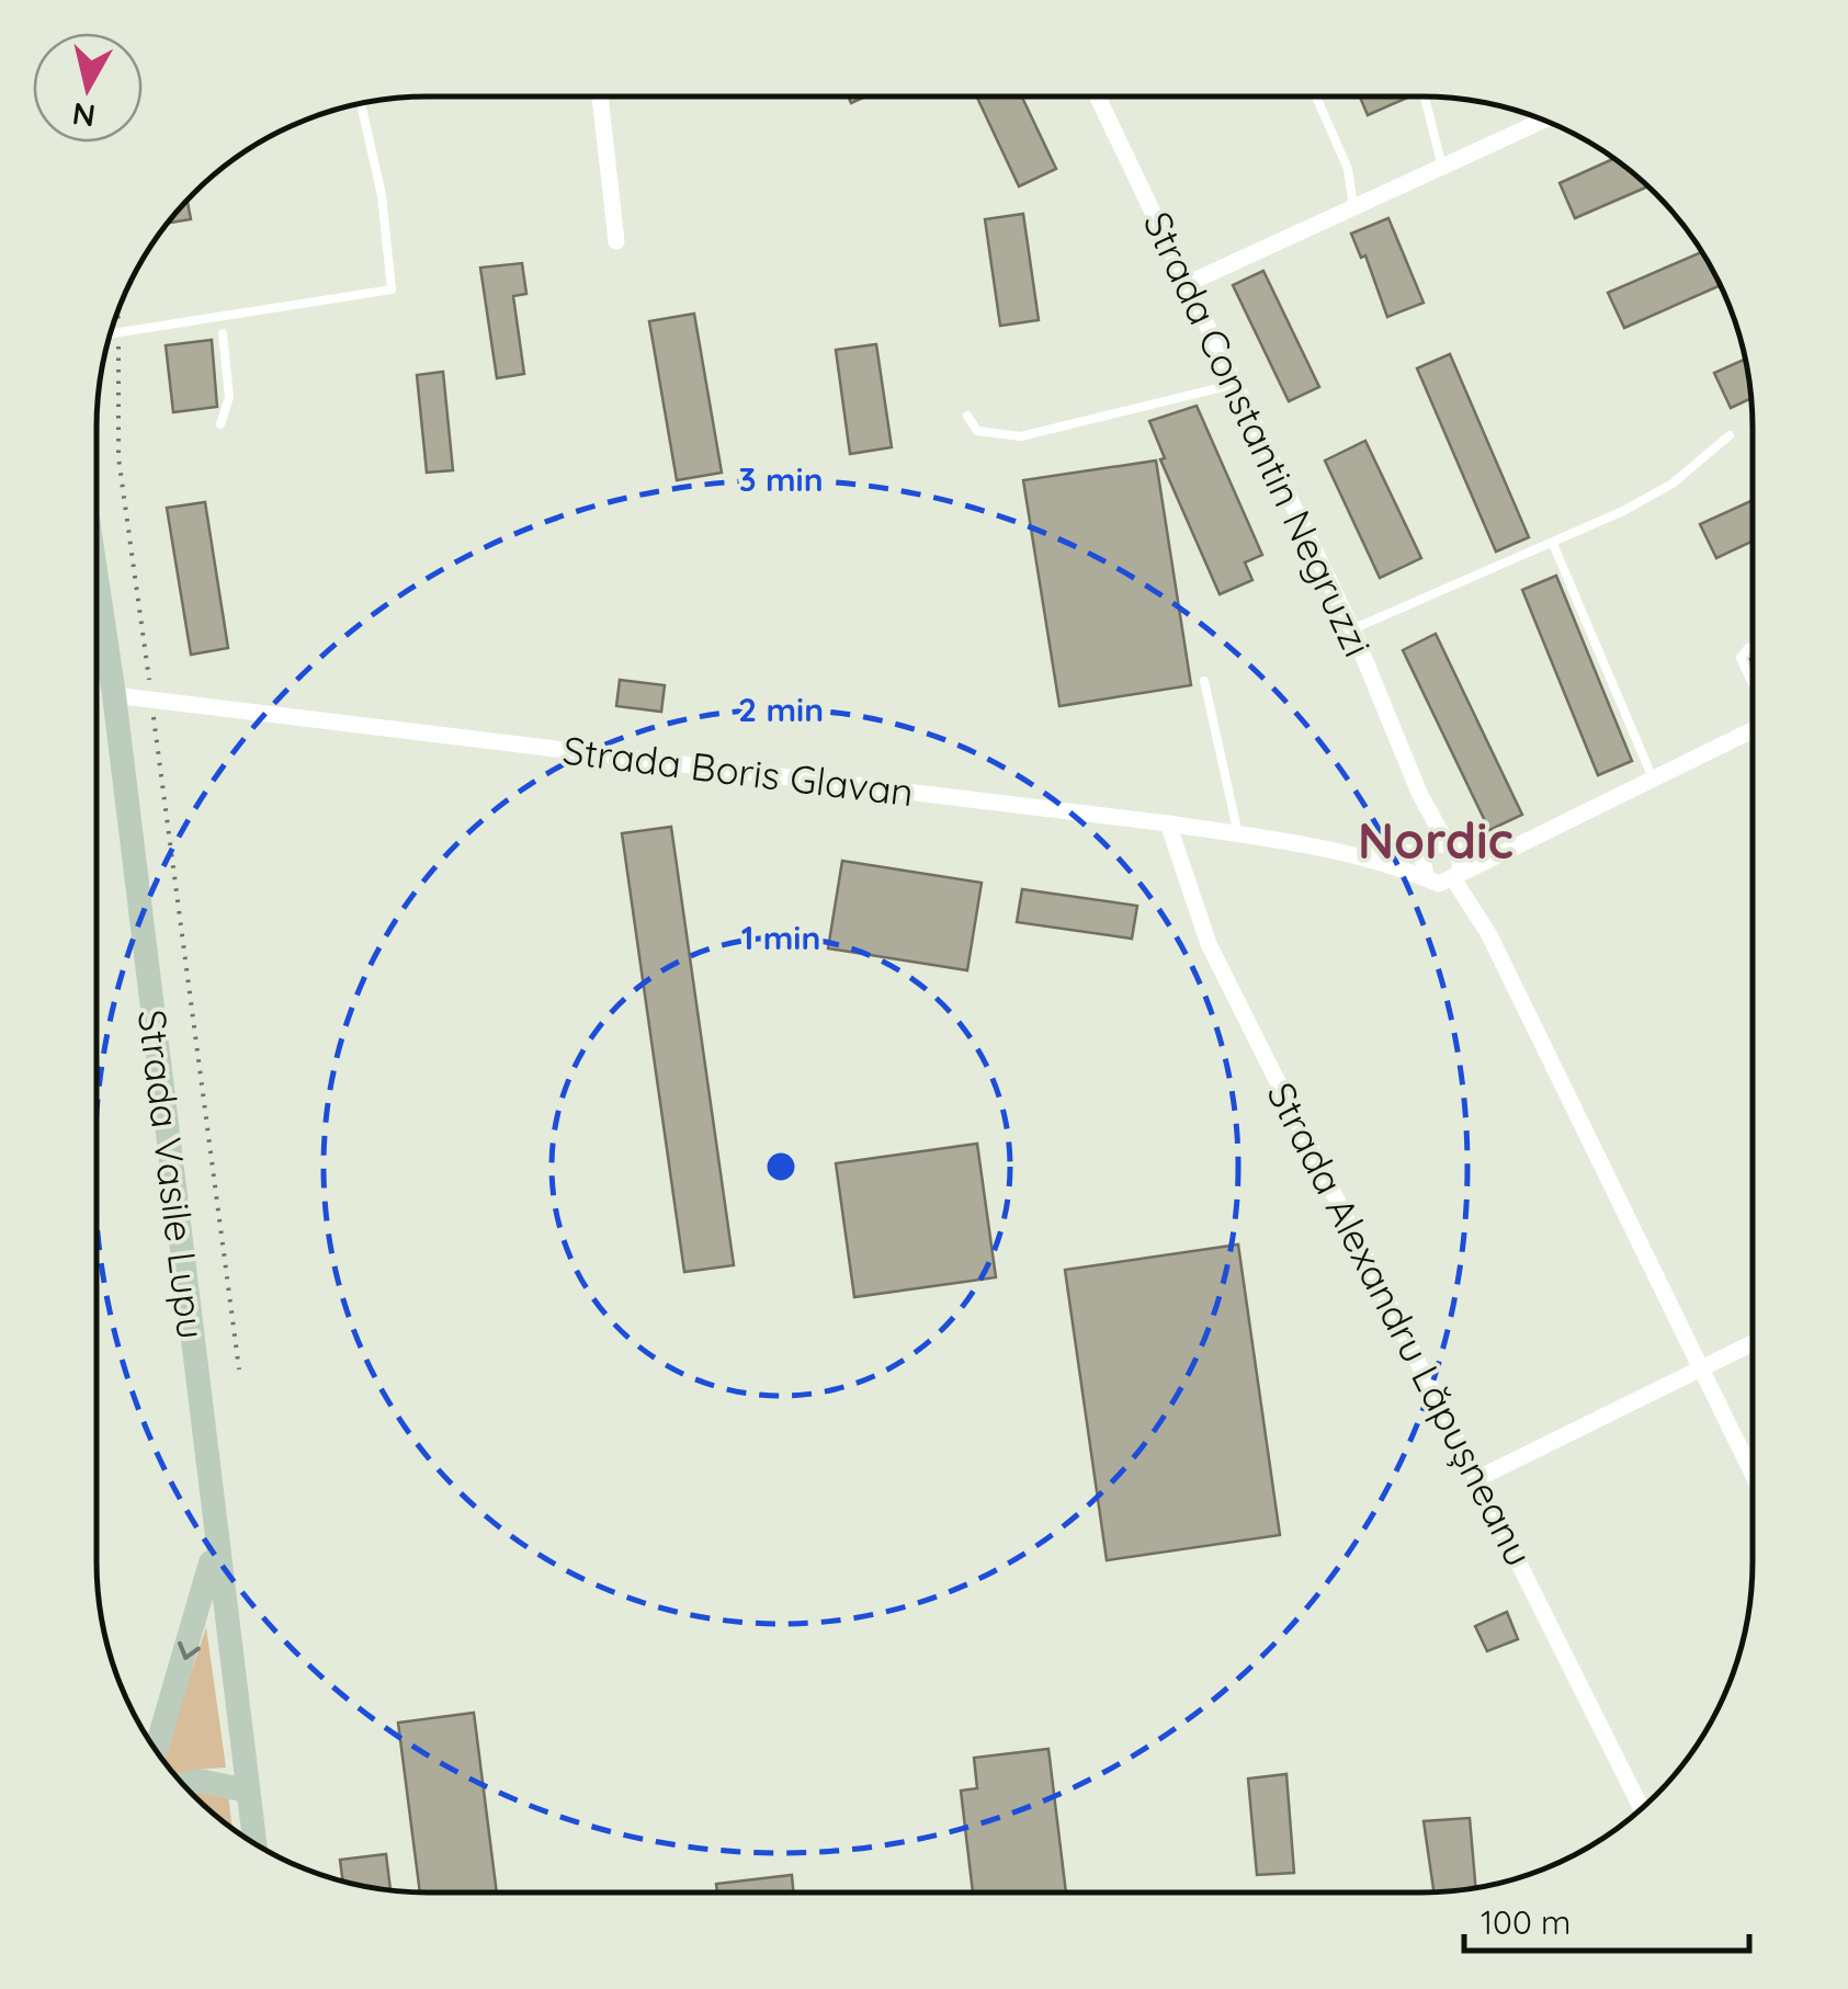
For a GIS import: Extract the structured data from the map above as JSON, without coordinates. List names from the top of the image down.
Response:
{
  "streets": {
    "main road": ["Strada Vasile Lupu"],
    "street": ["Strada Constantin Negruzzi", "Strada Boris Glavan", "Strada Alexandru Lăpușneanu"]
  },
  "crossings": [
    ["Strada Constantin Negruzzi", "Strada Boris Glavan"],
    ["Strada Boris Glavan", "Strada Vasile Lupu"],
    ["Strada Boris Glavan", "Strada Alexandru Lăpușneanu"]
  ],
  "districts": ["Nordic"],
  "scale_bar": "100 m",
  "north": "bottom",
  "rings": ["3 min", "2 min", "1 min"]
}
